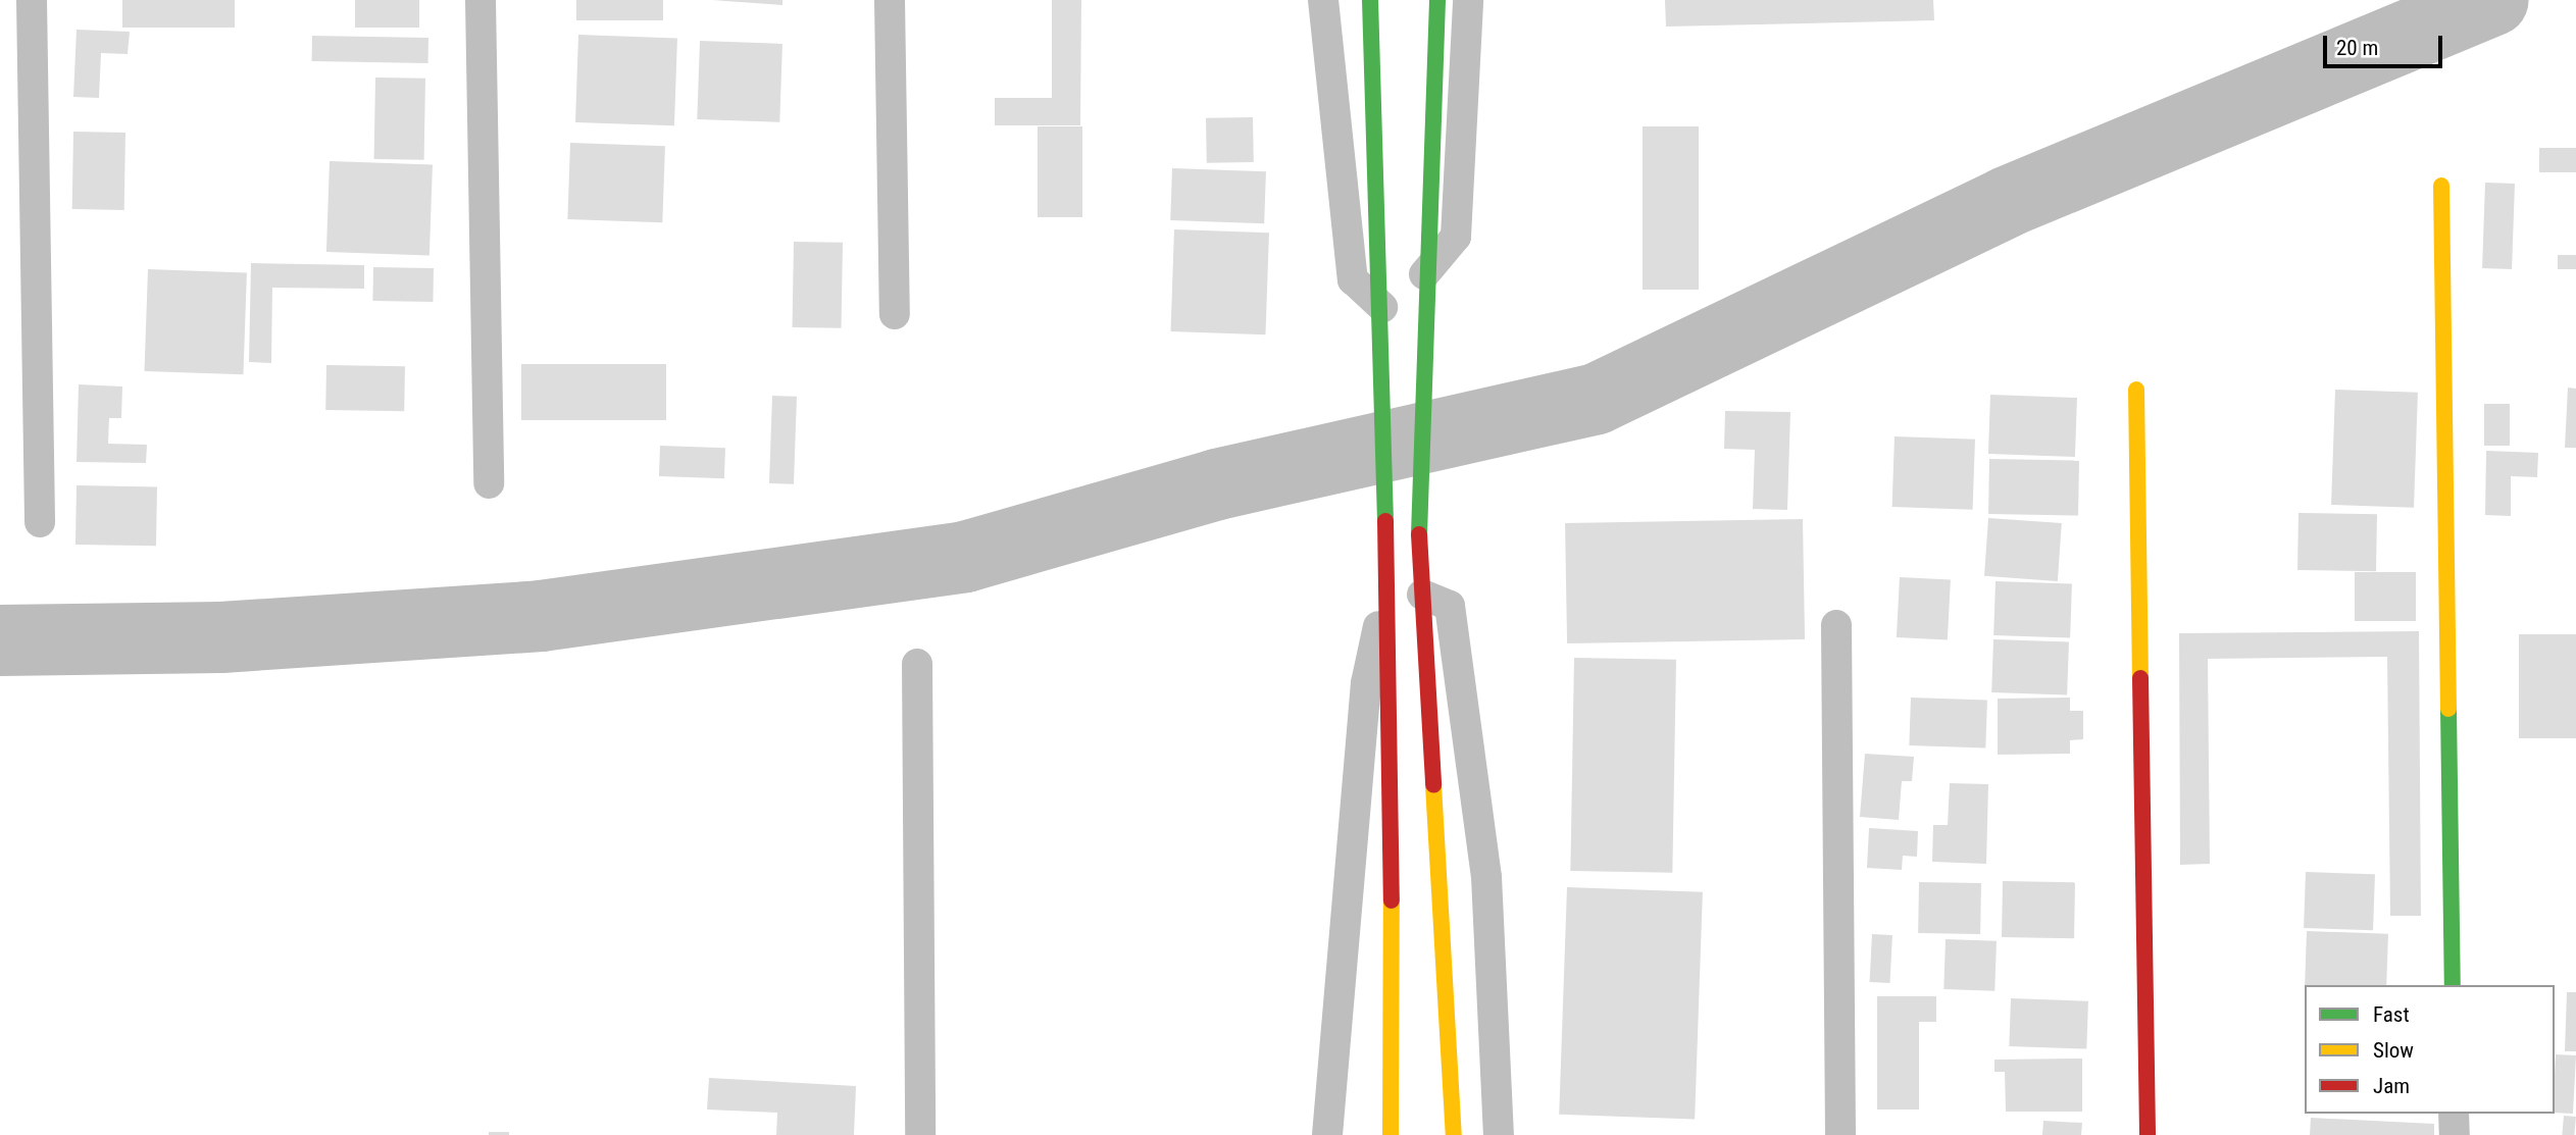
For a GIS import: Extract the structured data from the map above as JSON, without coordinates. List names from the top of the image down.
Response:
{
  "legend": ["Fast", "Slow", "Jam"],
  "scale_bar": "20 m"
}
